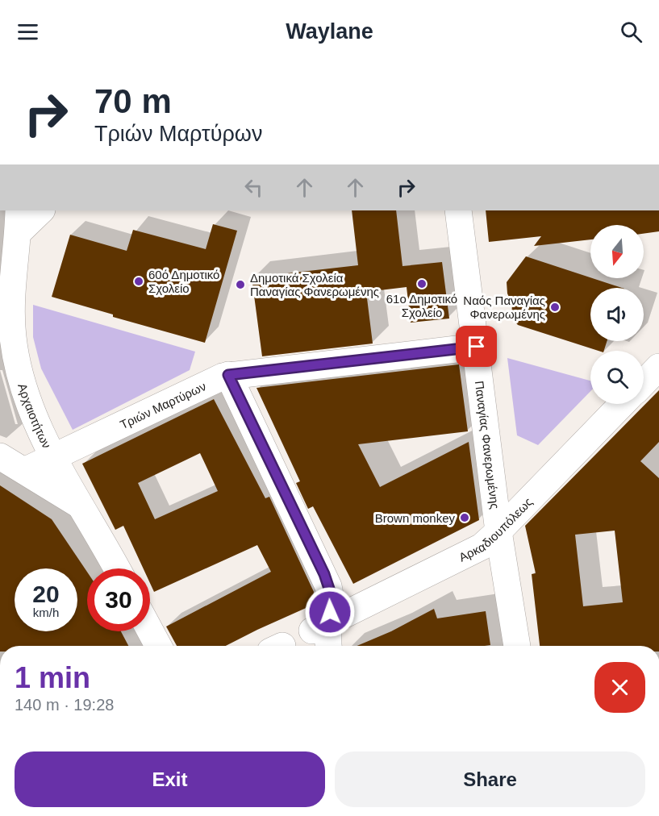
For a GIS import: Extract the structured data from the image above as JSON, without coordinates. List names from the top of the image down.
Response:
{
  "streets": {
    "street": [
      "Τριών Μαρτύρων",
      "Αρχαιοτήτων",
      "Παναγίας Φανερωμένης",
      "Αρκαδιουπόλεως"
    ]
  },
  "crossings": [
    ["Τριών Μαρτύρων", "Αρχαιοτήτων"],
    ["Τριών Μαρτύρων", "Παναγίας Φανερωμένης"],
    ["Παναγίας Φανερωμένης", "Αρκαδιουπόλεως"]
  ],
  "places": [
    "60ό Δημοτικό Σχολείο",
    "61ο Δημοτικό Σχολείο",
    "Δημοτικά Σχολεία Παναγίας Φανερωμένης",
    "Ναός Παναγίας Φανερωμένης",
    "Brown monkey"
  ],
  "north": "bottom",
  "page": {
    "header": "Waylane",
    "turn": ["70 m", "Τριών Μαρτύρων"],
    "speed": "20 km/h",
    "limit": "30",
    "heading": ["1 min", "140 m · 19:28"],
    "buttons": ["Exit", "Share"]
  }
}
